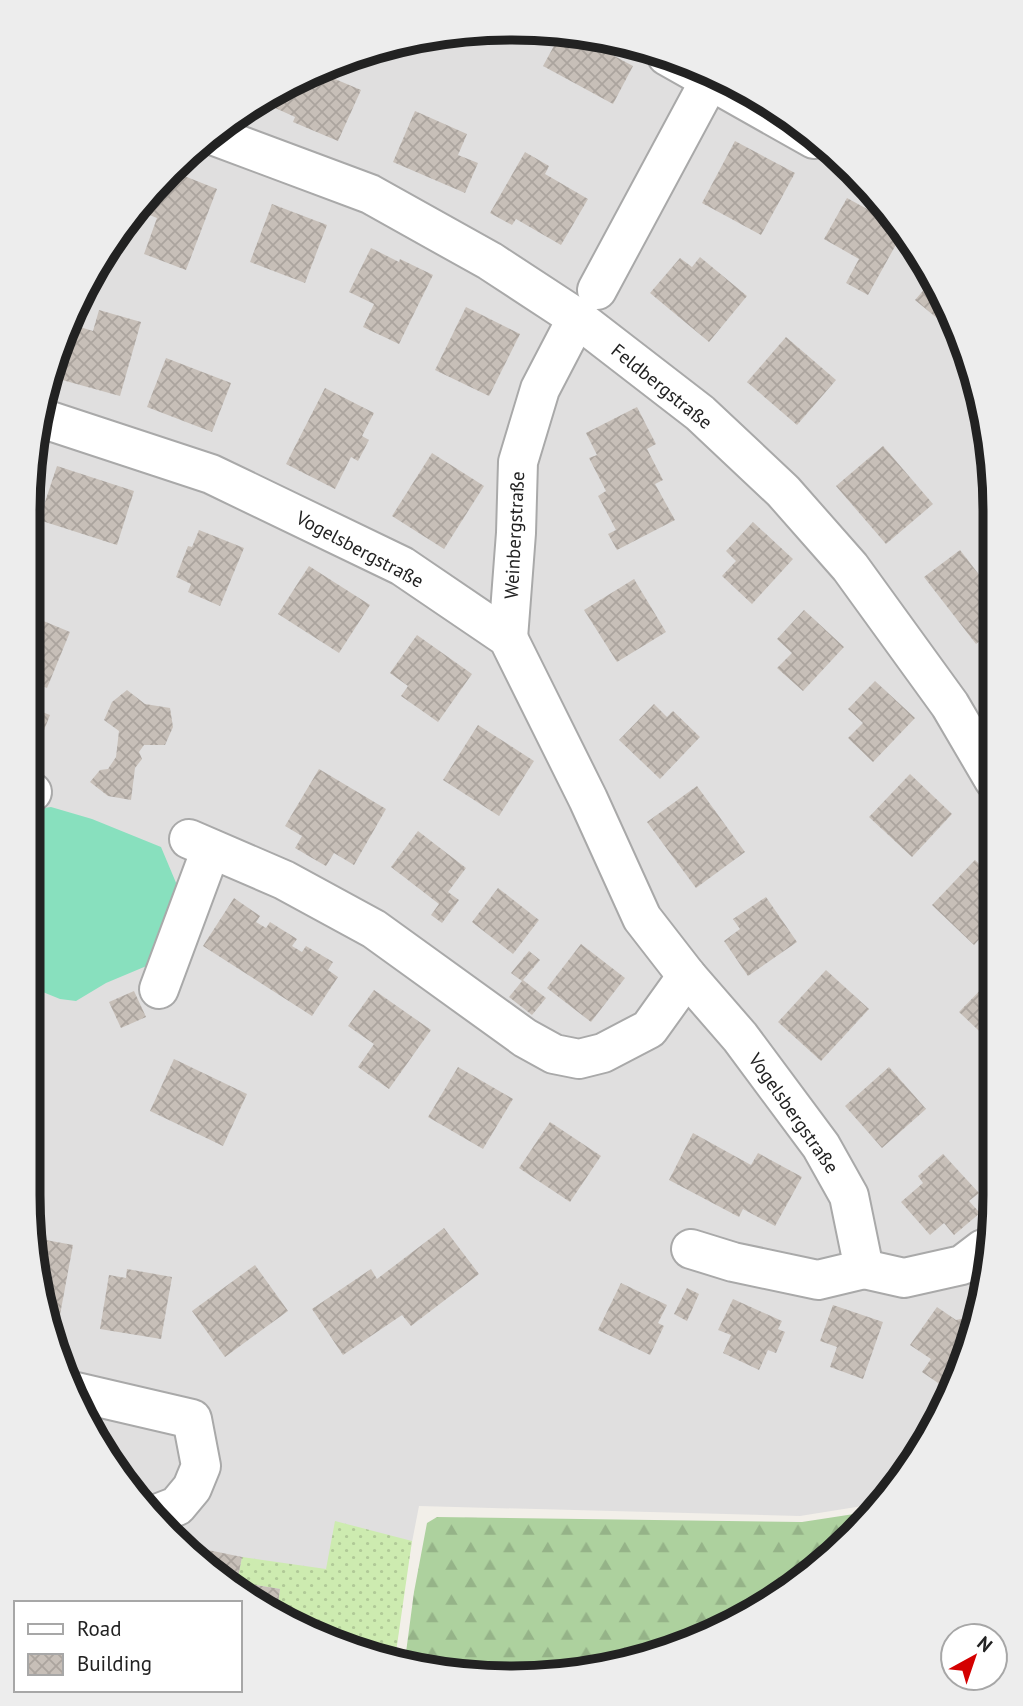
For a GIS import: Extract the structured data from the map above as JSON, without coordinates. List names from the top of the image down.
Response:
{
  "streets": {
    "street": ["Feldbergstraße", "Weinbergstraße", "Vogelsbergstraße"]
  },
  "crossings": [
    ["Feldbergstraße", "Weinbergstraße"],
    ["Weinbergstraße", "Vogelsbergstraße"]
  ],
  "legend": ["Road", "Building"],
  "north": "top right"
}
